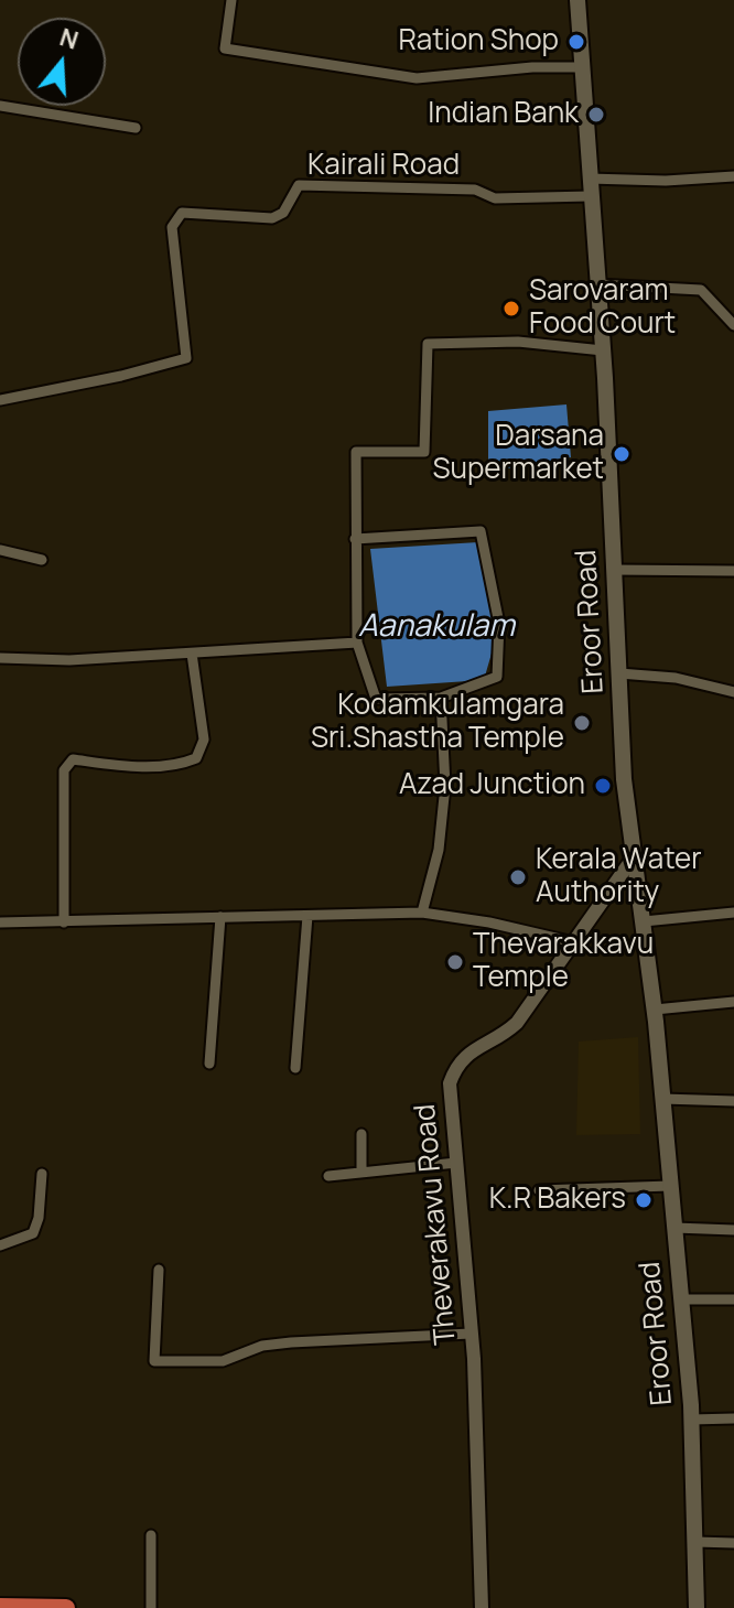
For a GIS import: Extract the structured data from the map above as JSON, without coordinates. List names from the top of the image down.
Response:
{
  "streets": {
    "main road": ["Eroor Road"],
    "street": ["Kairali Road", "Theverakavu Road"]
  },
  "crossings": [
    ["Kairali Road", "Eroor Road"],
    ["Eroor Road", "Theverakavu Road"]
  ],
  "water": ["Aanakulam"],
  "places": [
    "Ration Shop",
    "Indian Bank",
    "Sarovaram Food Court",
    "Darsana Supermarket",
    "Kodamkulamgara Sri.Shastha Temple",
    "Azad Junction",
    "Kerala Water Authority",
    "Thevarakkavu Temple",
    "K.R Bakers"
  ],
  "north": "top"
}
